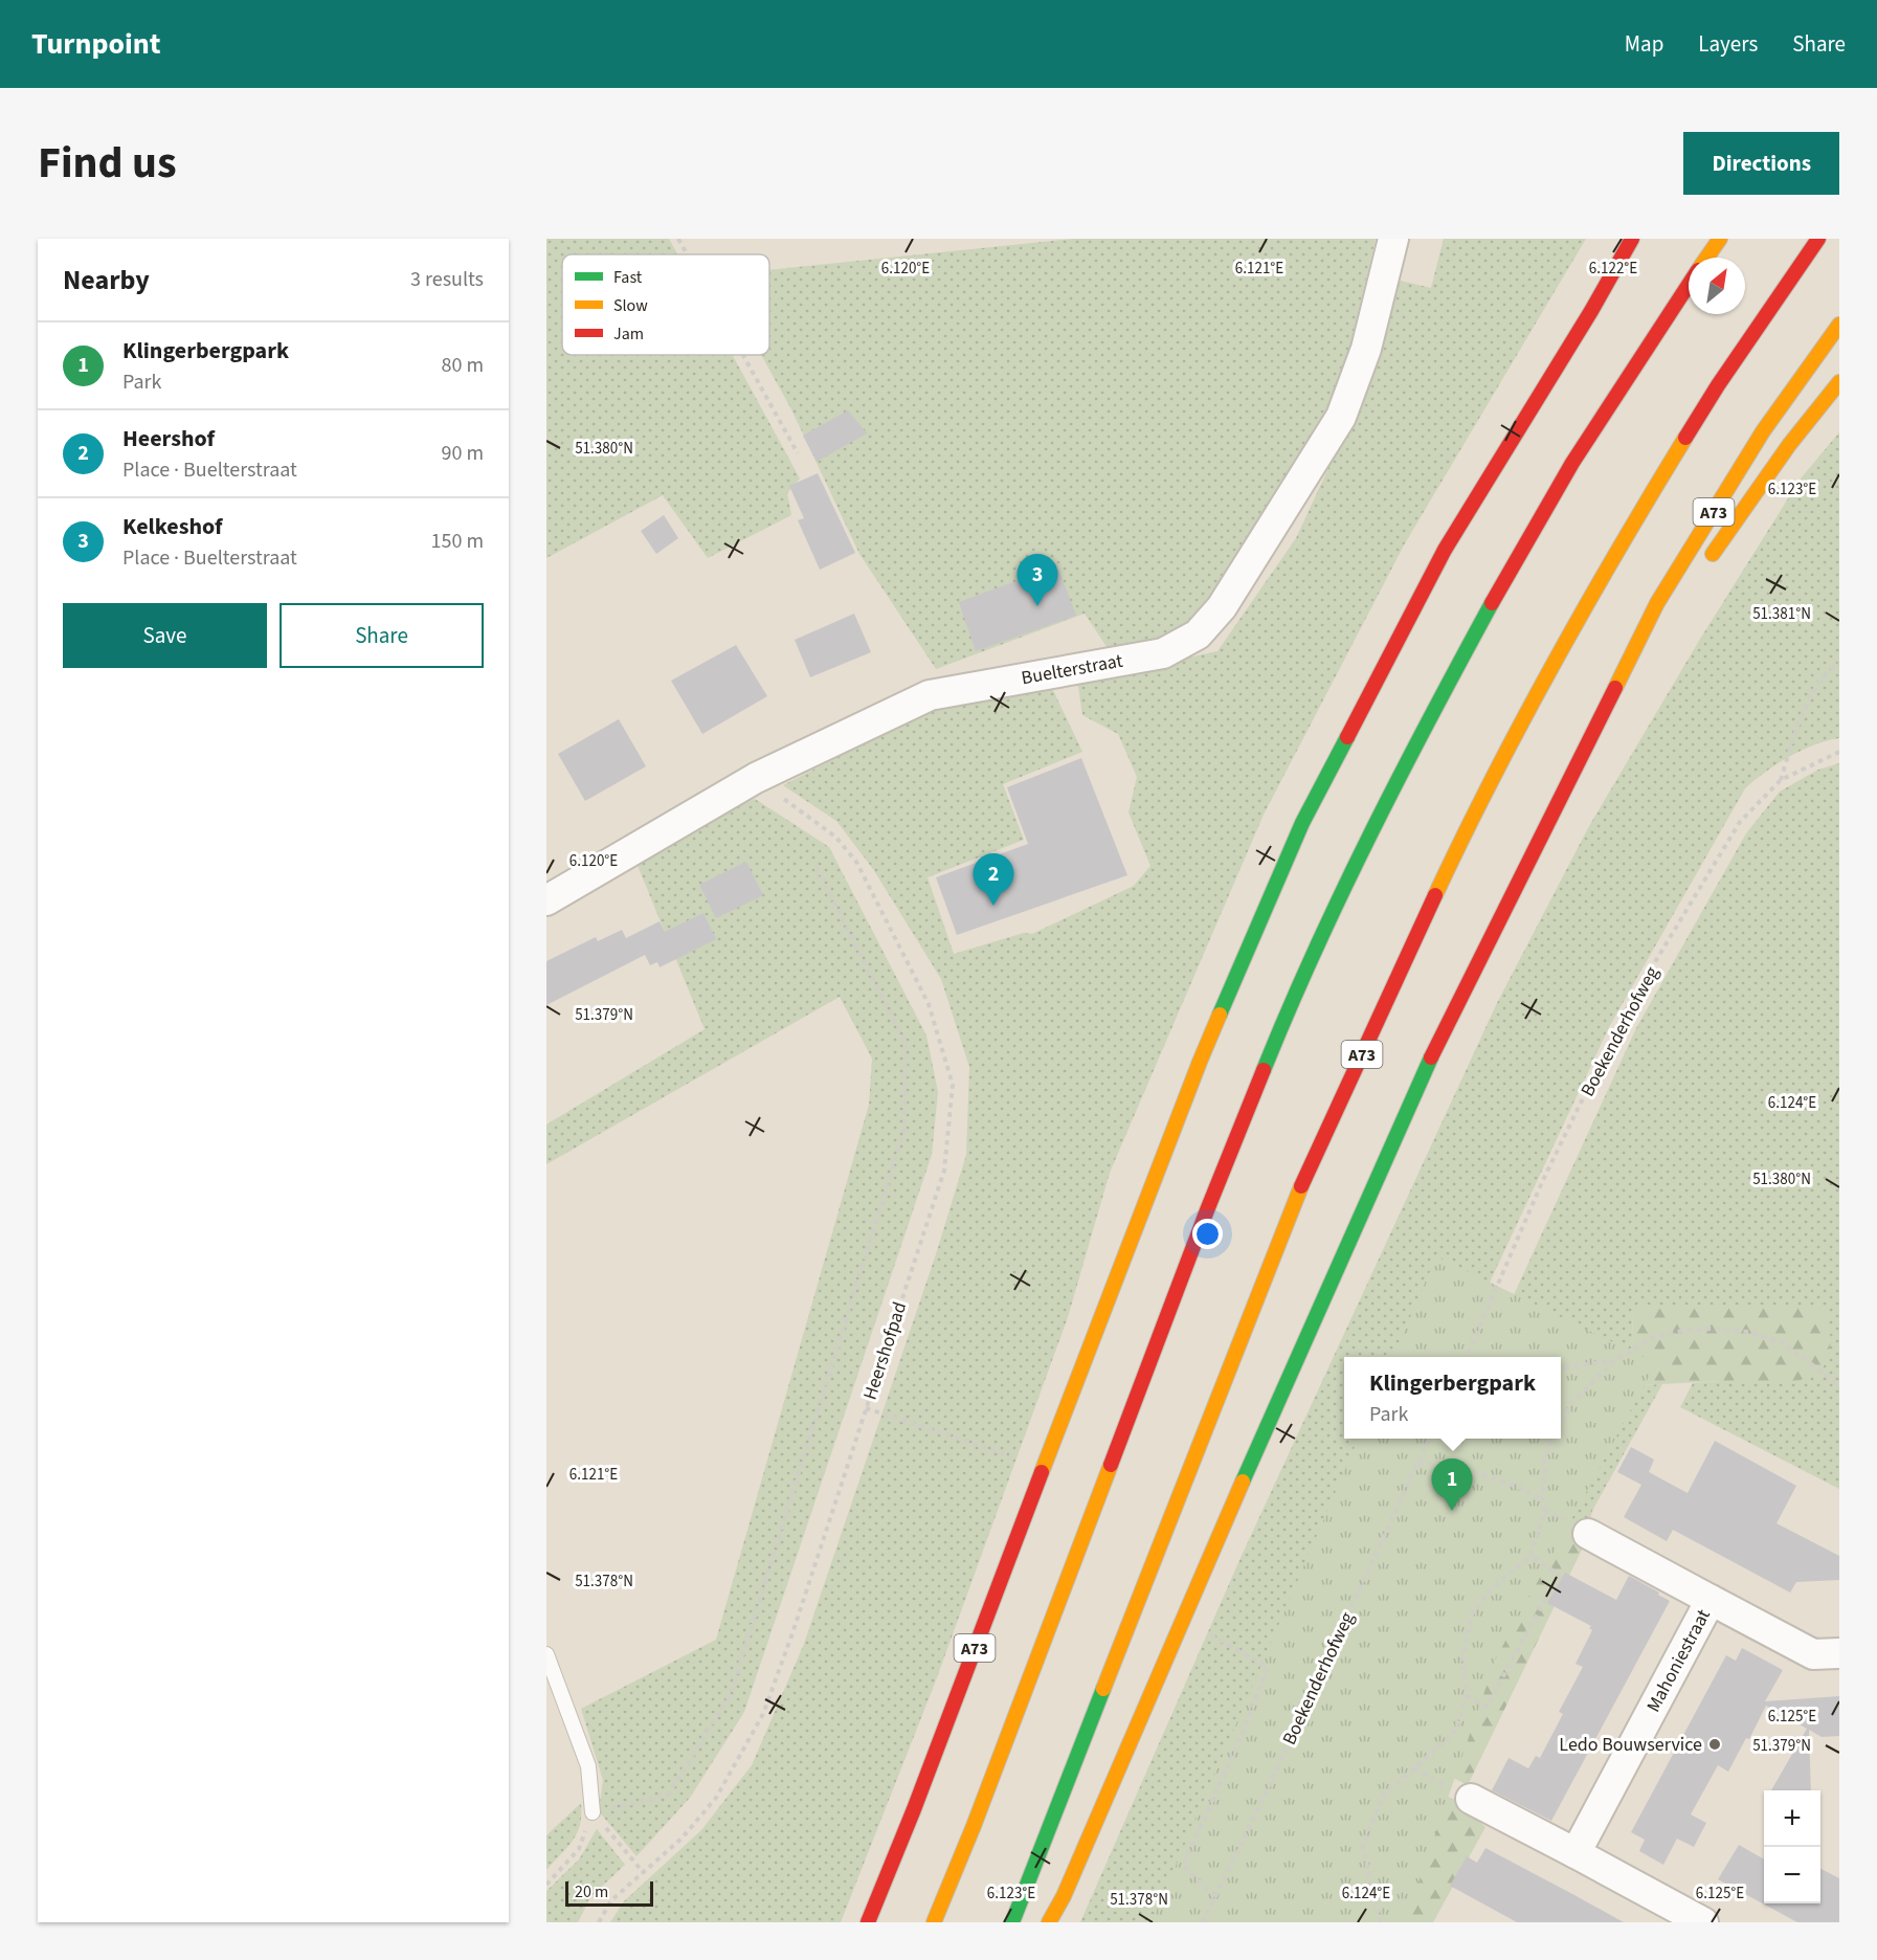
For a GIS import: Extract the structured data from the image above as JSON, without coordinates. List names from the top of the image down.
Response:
{
  "streets": {
    "highway": ["A73"],
    "street": ["Buelterstraat", "Mahoniestraat"],
    "path": ["Boekenderhofweg", "Heershofpad"]
  },
  "crossings": [
    ["Buelterstraat", "Heershofpad"]
  ],
  "places": ["Ledo Bouwservice"],
  "legend": ["Fast", "Slow", "Jam"],
  "scale_bar": "20 m",
  "north": "top right",
  "page": {
    "header": "Turnpoint",
    "nav": ["Map", "Layers", "Share"],
    "title": "Find us",
    "buttons": [
      "Directions",
      ["Save", "Share"]
    ],
    "heading": ["Nearby", "3 results"],
    "list": [
      {
        "mark": "1",
        "name": "Klingerbergpark",
        "note": "Park",
        "value": "80 m"
      },
      {
        "mark": "2",
        "name": "Heershof",
        "note": "Place · Buelterstraat",
        "value": "90 m"
      },
      {
        "mark": "3",
        "name": "Kelkeshof",
        "note": "Place · Buelterstraat",
        "value": "150 m"
      }
    ],
    "pins": ["3", "2", "1"],
    "popup": ["Klingerbergpark", "Park"],
    "map_buttons": ["+", "−"],
    "scale": "20 m"
  },
  "coordinates": [
    "6.120°E",
    "6.121°E",
    "6.122°E",
    "51.380°N",
    "6.123°E",
    "51.381°N",
    "51.379°N",
    "6.124°E",
    "51.378°N",
    "6.125°E"
  ]
}
